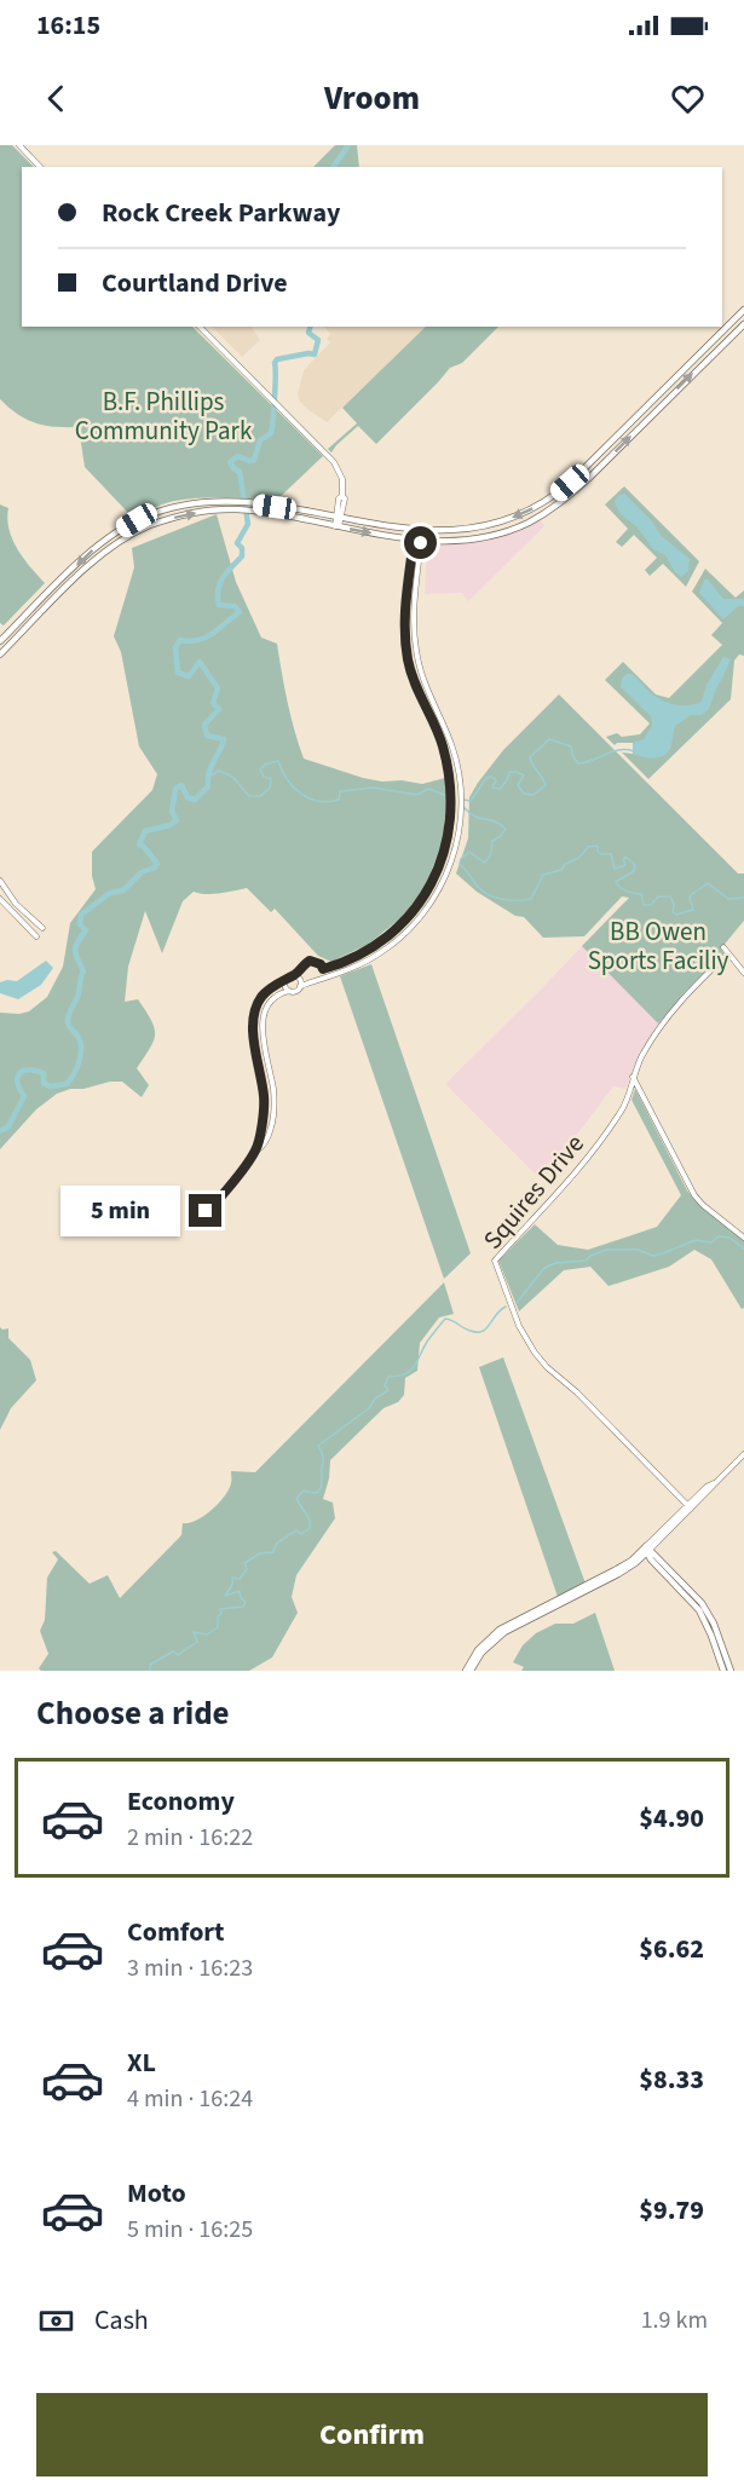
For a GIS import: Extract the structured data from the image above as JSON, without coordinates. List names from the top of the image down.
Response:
{
  "streets": {
    "street": ["Squires Drive"]
  },
  "parks": ["B.F. Phillips Community Park", "BB Owen Sports Faciliy"],
  "page": {
    "status": "16:15",
    "header": "Vroom",
    "banner": ["Rock Creek Parkway", "Courtland Drive"],
    "bubble": "5 min",
    "heading": "Choose a ride",
    "list": [
      {
        "name": "Economy",
        "note": "2 min · 16:22",
        "value": "$4.90"
      },
      {
        "name": "Comfort",
        "note": "3 min · 16:23",
        "value": "$6.62"
      },
      {
        "name": "XL",
        "note": "4 min · 16:24",
        "value": "$8.33"
      },
      {
        "name": "Moto",
        "note": "5 min · 16:25",
        "value": "$9.79"
      }
    ],
    "pay": ["Cash", "1.9 km"],
    "buttons": "Confirm"
  }
}
